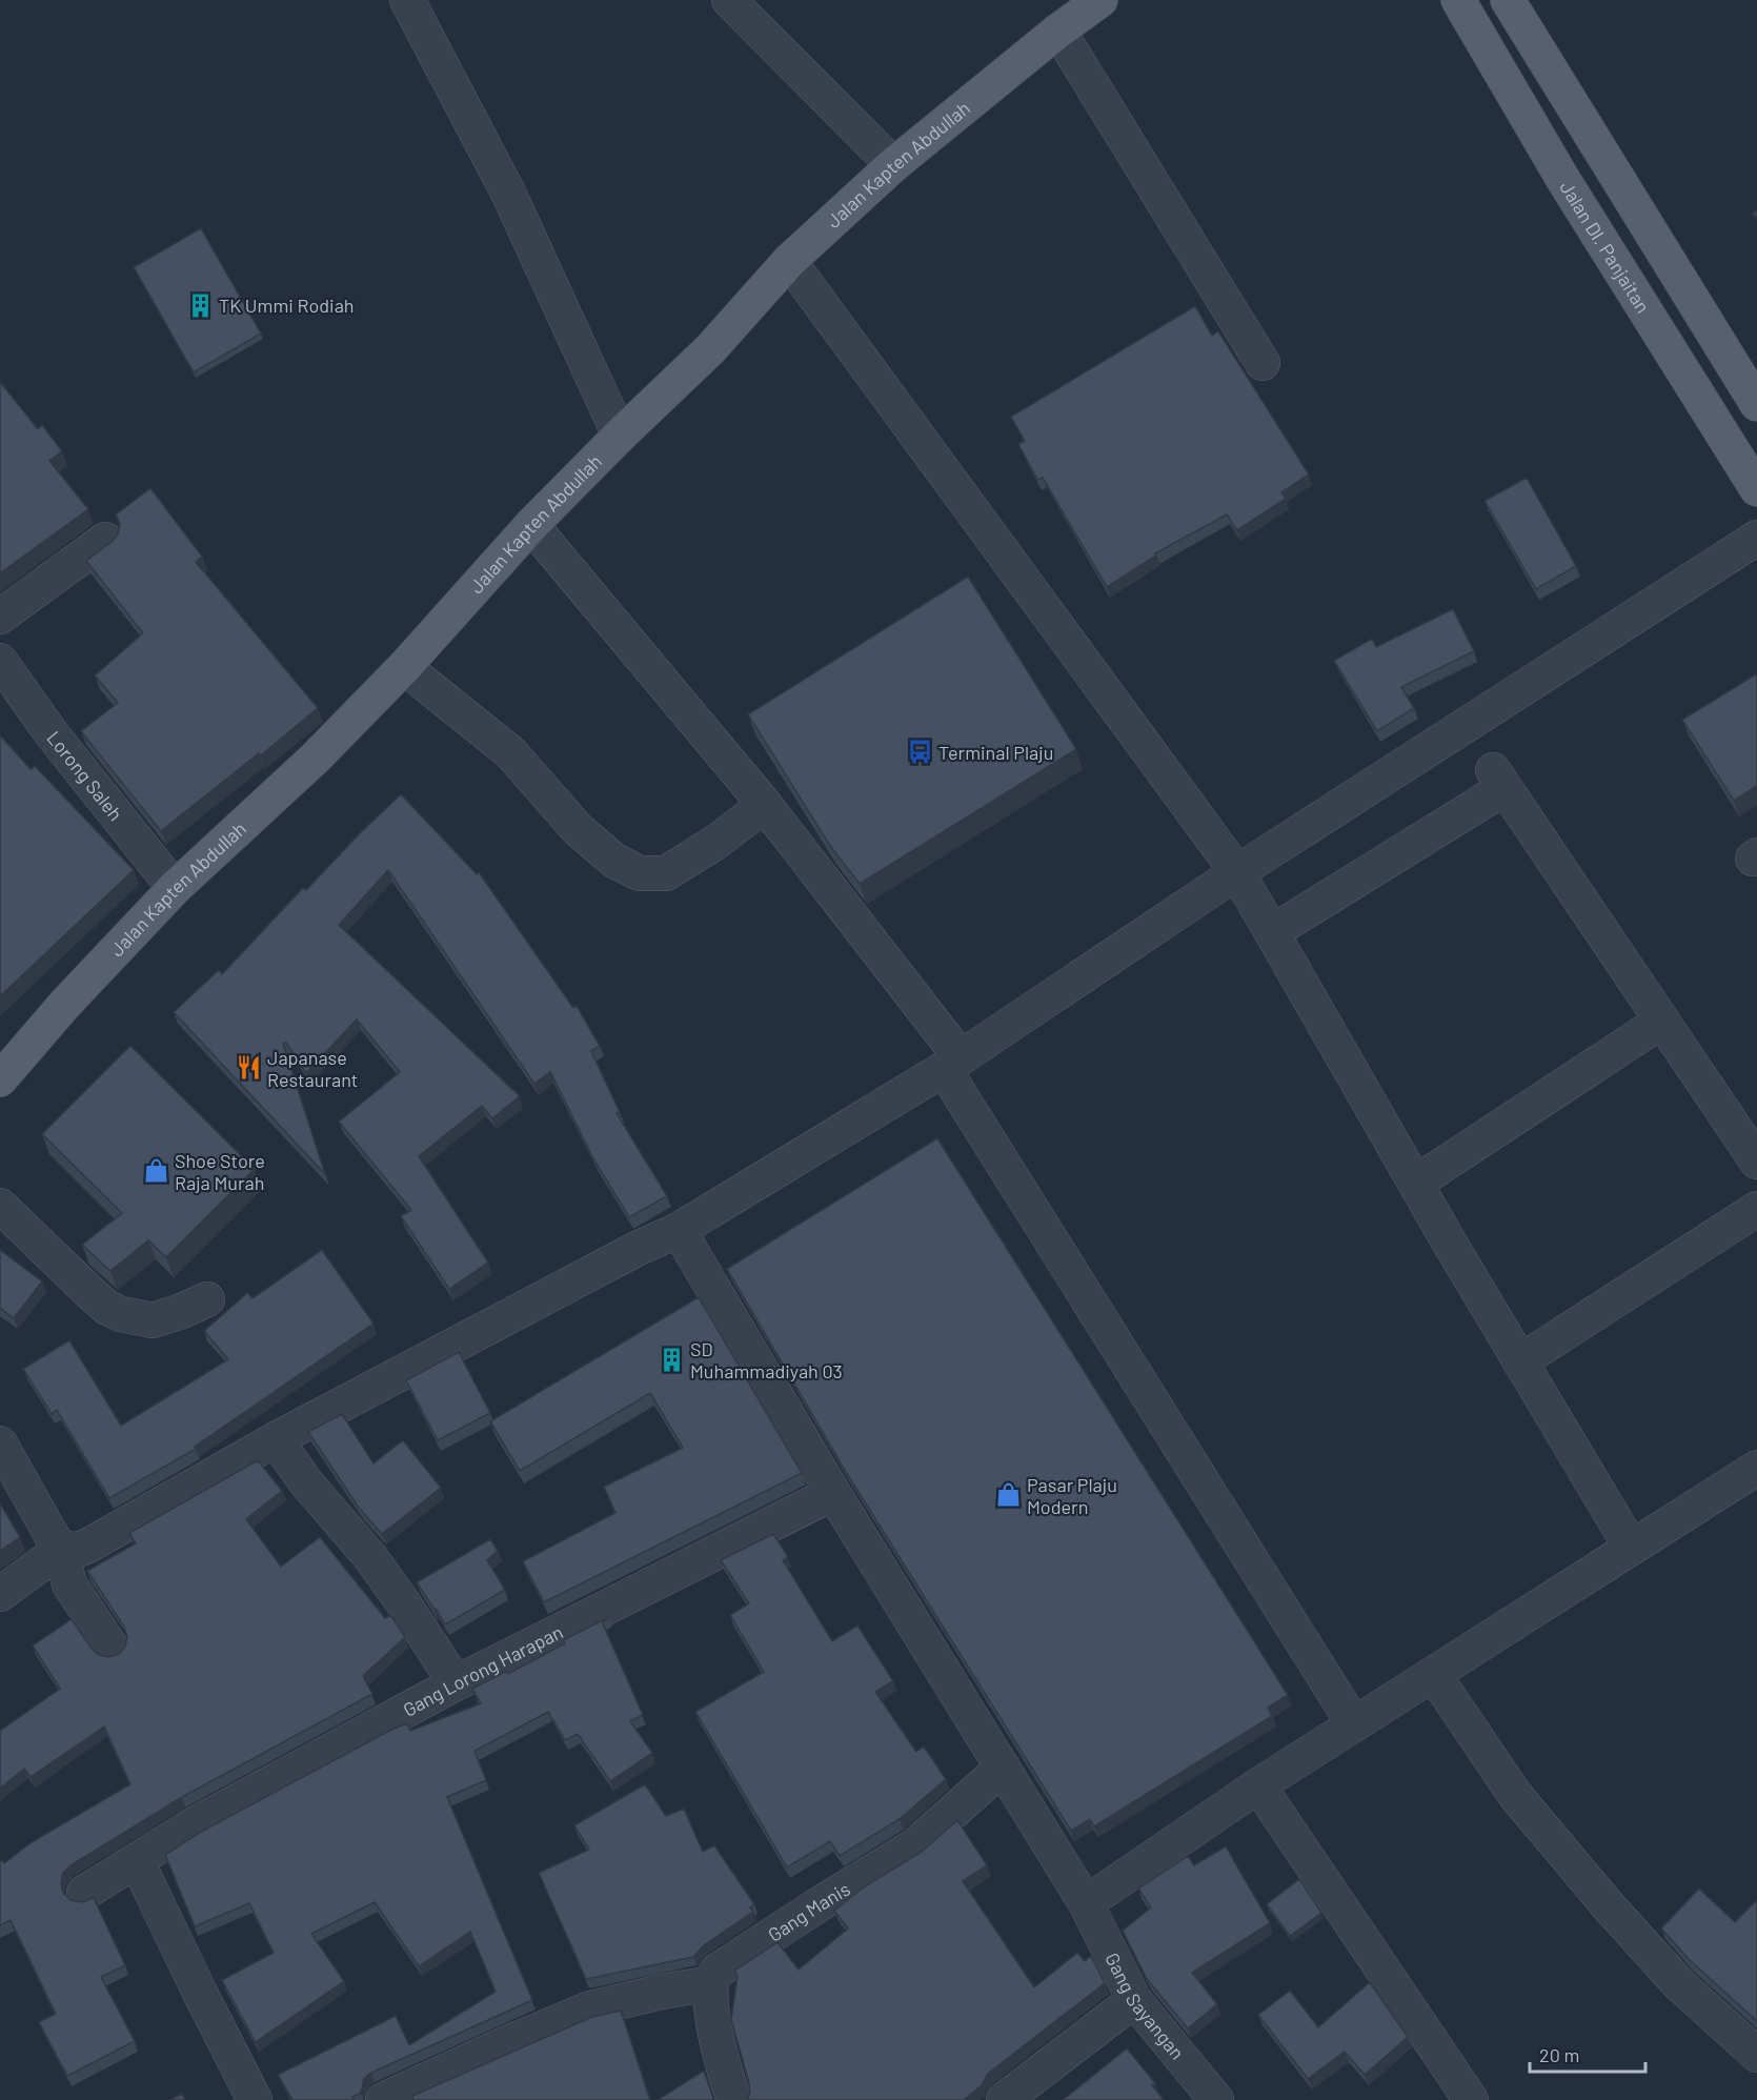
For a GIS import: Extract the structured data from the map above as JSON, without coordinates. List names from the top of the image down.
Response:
{
  "streets": {
    "main road": ["Jalan Kapten Abdullah", "Jalan DI. Panjaitan"],
    "street": [
      "Lorong Saleh",
      "Gang Lorong Harapan",
      "Gang Manis",
      "Gang Sayangan"
    ]
  },
  "crossings": [
    ["Jalan Kapten Abdullah", "Lorong Saleh"],
    ["Gang Lorong Harapan", "Gang Sayangan"],
    ["Gang Manis", "Gang Sayangan"]
  ],
  "places": {
    "building": ["TK Ummi Rodiah", "SD Muhammadiyah 03"],
    "bus stop": ["Terminal Plaju"],
    "restaurant": ["Japanase Restaurant"],
    "shop": ["Shoe Store Raja Murah", "Pasar Plaju Modern"]
  },
  "scale_bar": "20 m"
}
